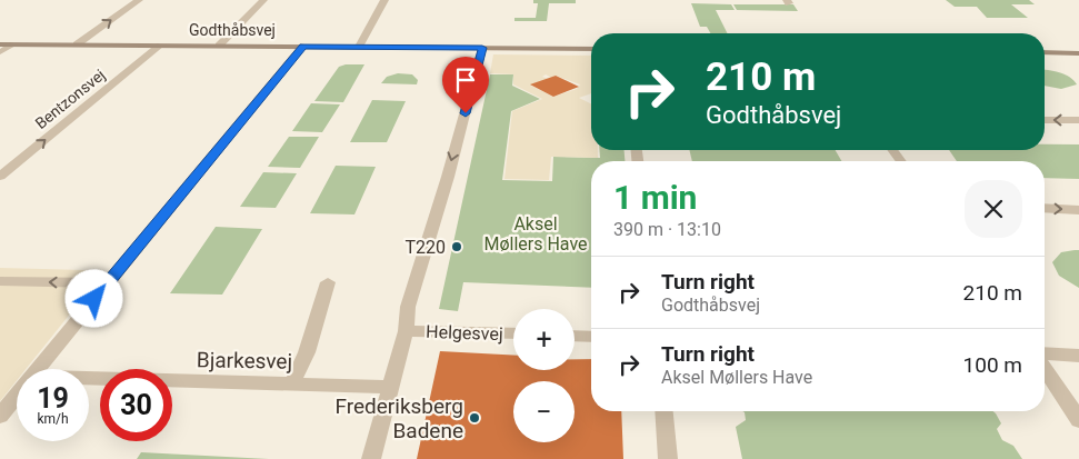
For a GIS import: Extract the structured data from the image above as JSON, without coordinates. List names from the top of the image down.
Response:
{
  "streets": {
    "street": [
      "Godthåbsvej",
      "Bentzonsvej",
      "Helgesvej",
      "Bjarkesvej"
    ]
  },
  "crossings": [
    ["Godthåbsvej", "Bentzonsvej"]
  ],
  "parks": ["Aksel Møllers Have"],
  "places": ["T220", "Frederiksberg Badene"],
  "page": {
    "turn": ["210 m", "Godthåbsvej"],
    "heading": ["1 min", "390 m · 13:10"],
    "list": [
      {
        "name": "Turn right",
        "note": "Godthåbsvej",
        "value": "210 m"
      },
      {
        "name": "Turn right",
        "note": "Aksel Møllers Have",
        "value": "100 m"
      }
    ],
    "map_buttons": ["+", "−"],
    "speed": "19 km/h",
    "limit": "30"
  }
}
